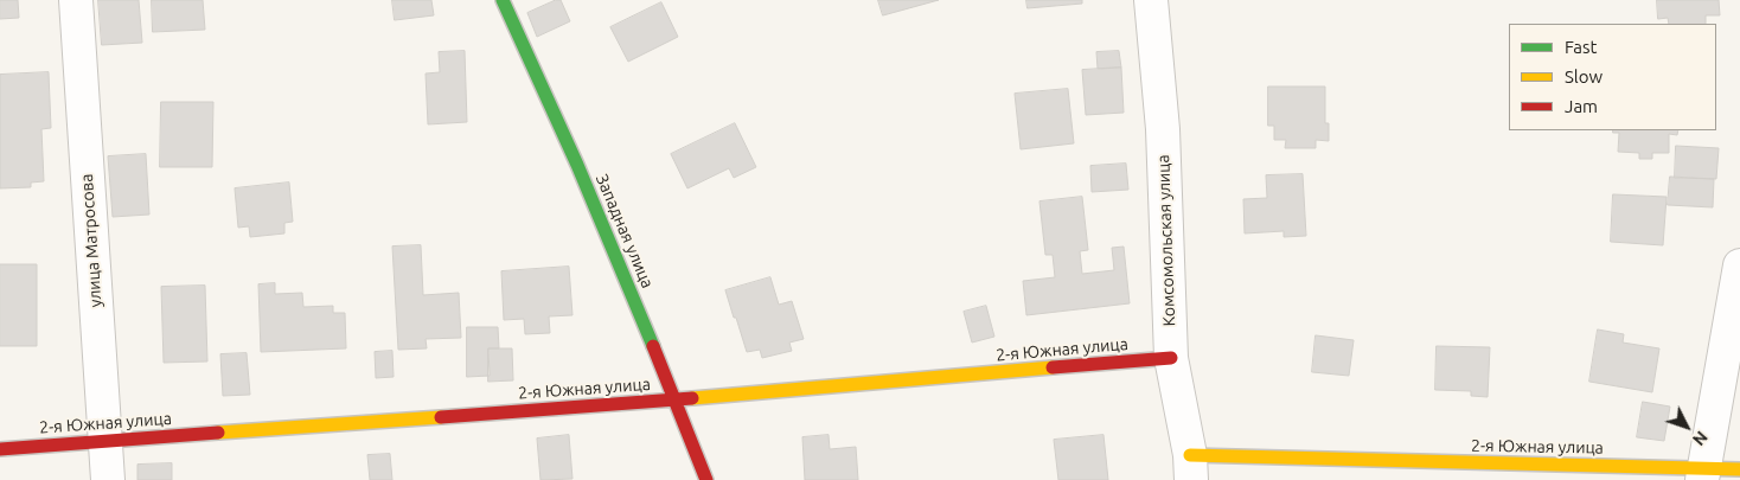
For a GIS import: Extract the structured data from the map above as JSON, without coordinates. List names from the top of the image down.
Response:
{
  "streets": {
    "street": [
      "Западная улица",
      "улица Матросова",
      "Комсомольская улица",
      "2-я Южная улица"
    ]
  },
  "crossings": [
    ["Западная улица", "2-я Южная улица"],
    ["улица Матросова", "2-я Южная улица"],
    ["Комсомольская улица", "2-я Южная улица"]
  ],
  "legend": ["Fast", "Slow", "Jam"],
  "north": "bottom right"
}
